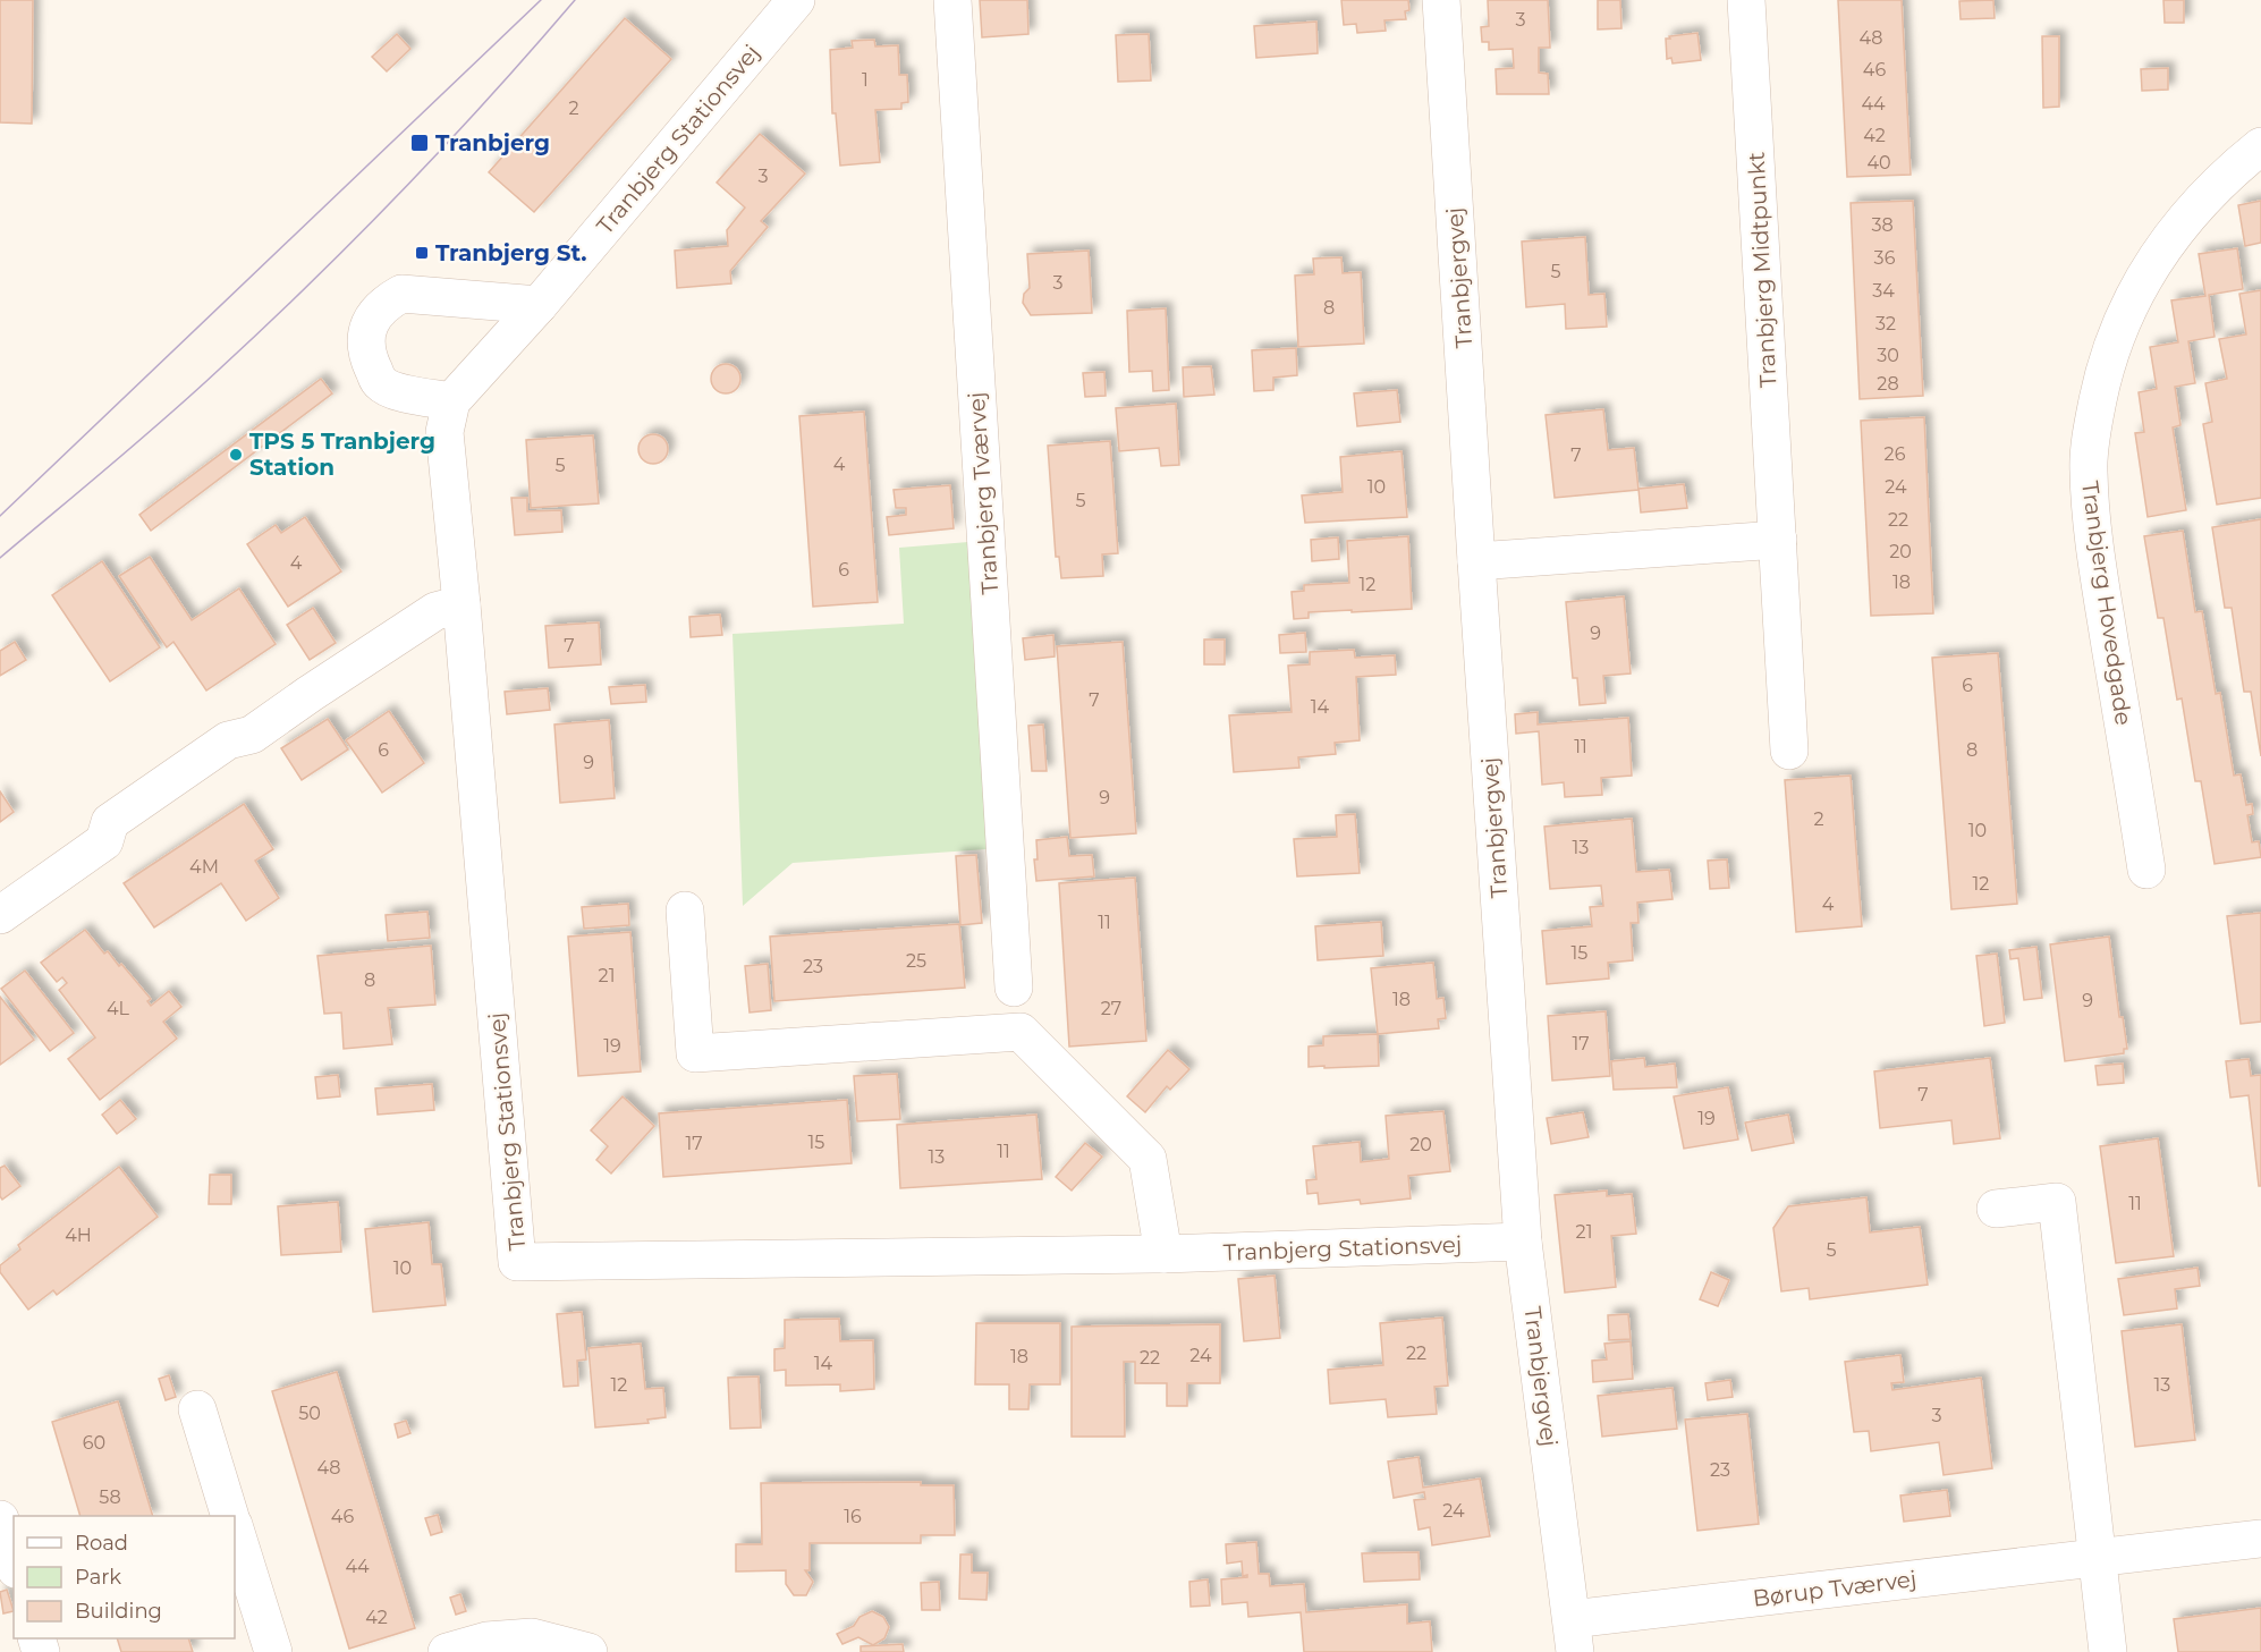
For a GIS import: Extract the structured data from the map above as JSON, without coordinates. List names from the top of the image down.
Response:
{
  "streets": {
    "street": [
      "Tranbjerg Stationsvej",
      "Tranbjerg Midtpunkt",
      "Tranbjergvej",
      "Tranbjerg Tværvej",
      "Tranbjerg Hovedgade",
      "Børup Tværvej"
    ]
  },
  "crossings": [
    ["Tranbjerg Stationsvej", "Tranbjergvej"],
    ["Tranbjergvej", "Børup Tværvej"]
  ],
  "places": {
    "transit": ["Tranbjerg", "Tranbjerg St."],
    "other": ["TPS 5 Tranbjerg Station"]
  },
  "house_numbers": [
    "3",
    "48",
    "46",
    "1",
    "44",
    "2",
    "42",
    "40",
    "3",
    "38",
    "36",
    "5",
    "3",
    "34",
    "8",
    "32",
    "30",
    "28",
    "26",
    "7",
    "4",
    "5",
    "10",
    "24",
    "5",
    "22",
    "20",
    "4",
    "6",
    "18",
    "12",
    "9",
    "7",
    "6",
    "7",
    "14",
    "11",
    "6",
    "8",
    "9",
    "9",
    "2",
    "10",
    "13",
    "4M",
    "12",
    "4",
    "11",
    "15",
    "25",
    "23",
    "21",
    "8",
    "18",
    "9",
    "4L",
    "27",
    "17",
    "19",
    "7",
    "19",
    "15",
    "17",
    "20",
    "11",
    "13",
    "11",
    "21",
    "4H",
    "5",
    "10",
    "22",
    "24",
    "18",
    "22",
    "14",
    "12",
    "13",
    "50",
    "3",
    "60",
    "48",
    "23",
    "58",
    "24",
    "46",
    "16",
    "44",
    "42"
  ],
  "legend": ["Road", "Park", "Building"]
}
